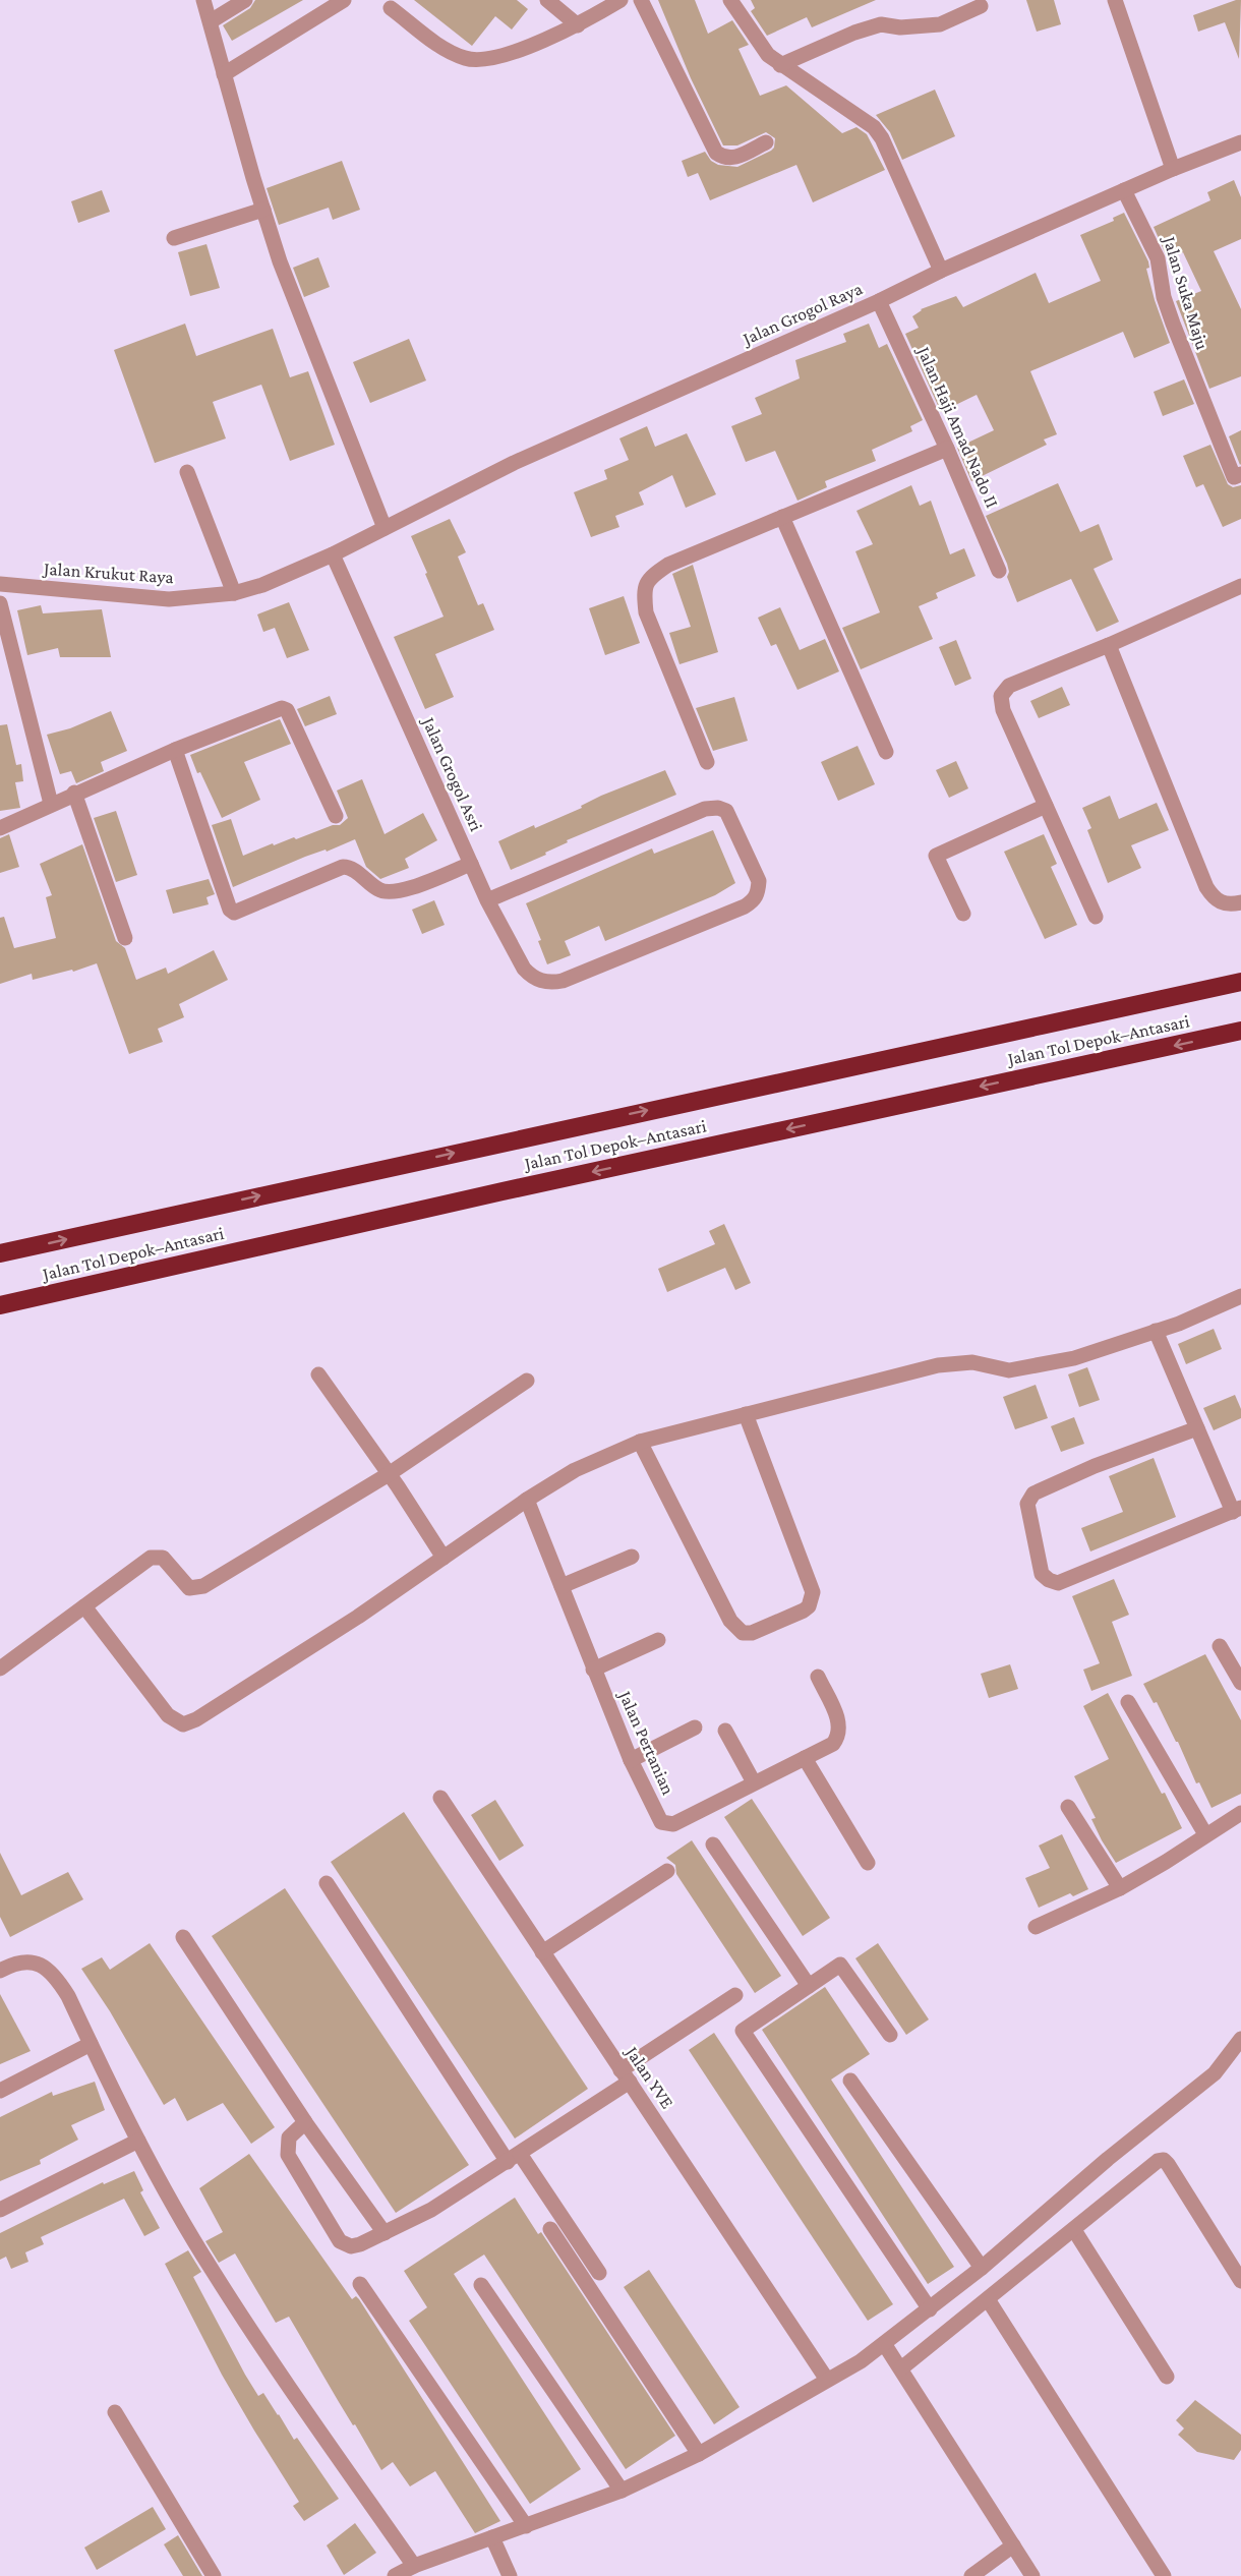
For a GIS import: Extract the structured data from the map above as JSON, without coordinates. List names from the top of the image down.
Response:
{
  "streets": {
    "highway": ["Jalan Tol Depok–Antasari"],
    "street": [
      "Jalan Suka Maju",
      "Jalan Grogol Raya",
      "Jalan Haji Amad Nado II",
      "Jalan Krukut Raya",
      "Jalan Grogol Asri",
      "Jalan Pertanian",
      "Jalan YVE"
    ]
  },
  "crossings": [
    ["Jalan Suka Maju", "Jalan Grogol Raya"],
    ["Jalan Grogol Raya", "Jalan Haji Amad Nado II"],
    ["Jalan Grogol Raya", "Jalan Krukut Raya"],
    ["Jalan Krukut Raya", "Jalan Grogol Asri"]
  ]
}
